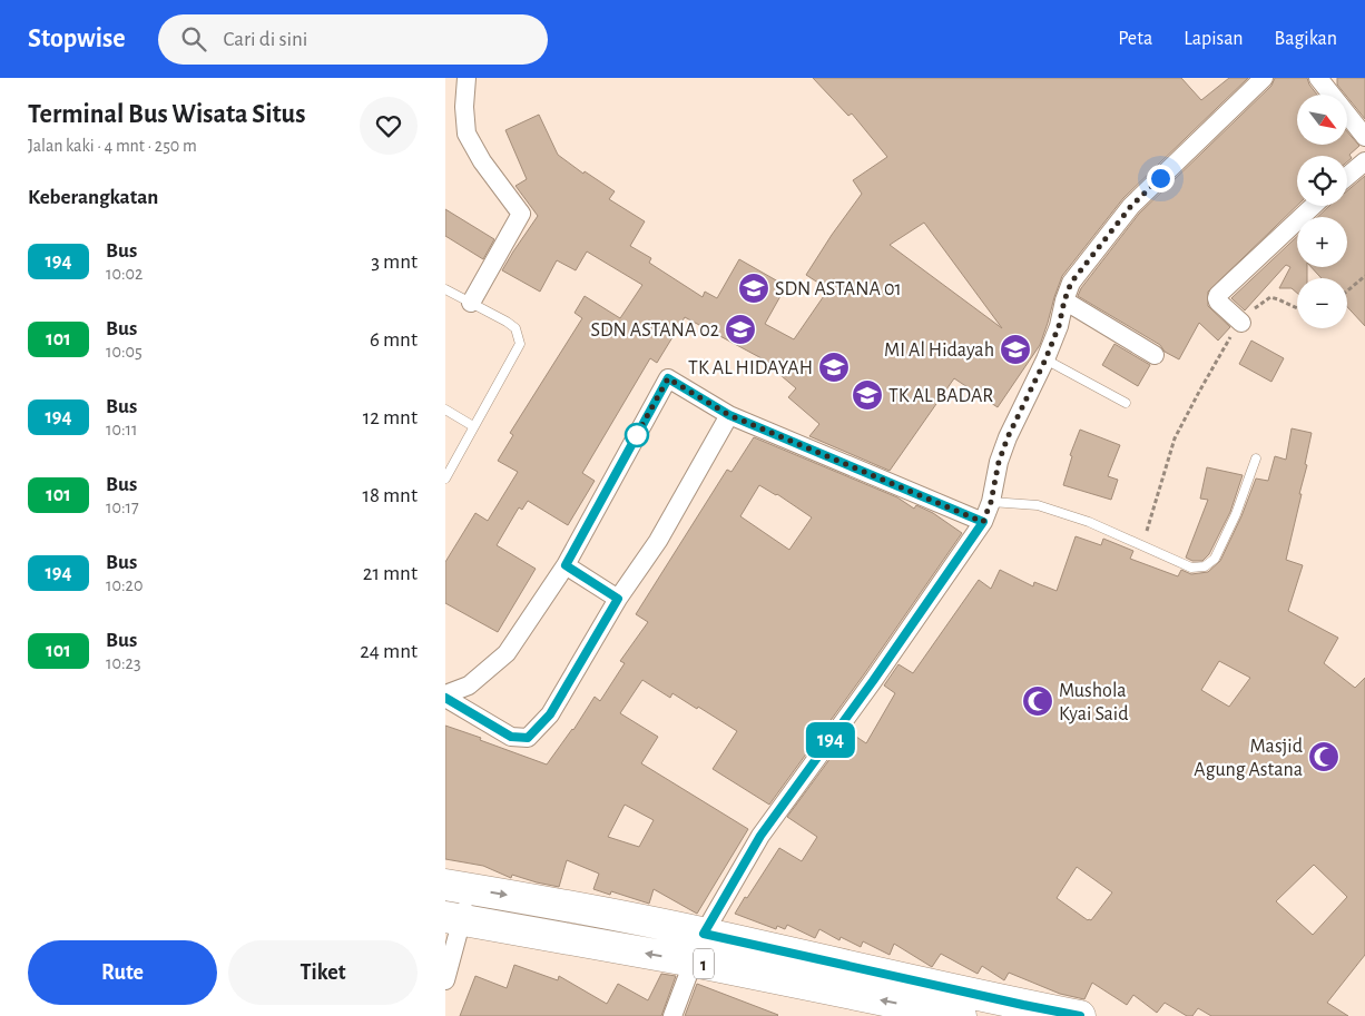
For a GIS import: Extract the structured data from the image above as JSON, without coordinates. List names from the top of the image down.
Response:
{
  "streets": {
    "highway": ["1"]
  },
  "places": {
    "school or university": [
      "SDN ASTANA 01",
      "SDN ASTANA 02",
      "MI Al Hidayah",
      "TK AL HIDAYAH",
      "TK AL BADAR"
    ],
    "mosque": ["Mushola Kyai Said", "Masjid Agung Astana"]
  },
  "lines": ["bus line 194"],
  "north": "bottom right",
  "page": {
    "header": "Stopwise",
    "search": "Cari di sini",
    "nav": ["Peta", "Lapisan", "Bagikan"],
    "heading": [
      ["Terminal Bus Wisata Situs", "Jalan kaki · 4 mnt · 250 m"],
      "Keberangkatan"
    ],
    "on_map": "194",
    "map_buttons": ["+", "−"],
    "list": [
      {
        "mark": "194",
        "name": "Bus",
        "note": "10:02",
        "value": "3 mnt"
      },
      {
        "mark": "101",
        "name": "Bus",
        "note": "10:05",
        "value": "6 mnt"
      },
      {
        "mark": "194",
        "name": "Bus",
        "note": "10:11",
        "value": "12 mnt"
      },
      {
        "mark": "101",
        "name": "Bus",
        "note": "10:17",
        "value": "18 mnt"
      },
      {
        "mark": "194",
        "name": "Bus",
        "note": "10:20",
        "value": "21 mnt"
      },
      {
        "mark": "101",
        "name": "Bus",
        "note": "10:23",
        "value": "24 mnt"
      }
    ],
    "buttons": ["Rute", "Tiket"]
  }
}
